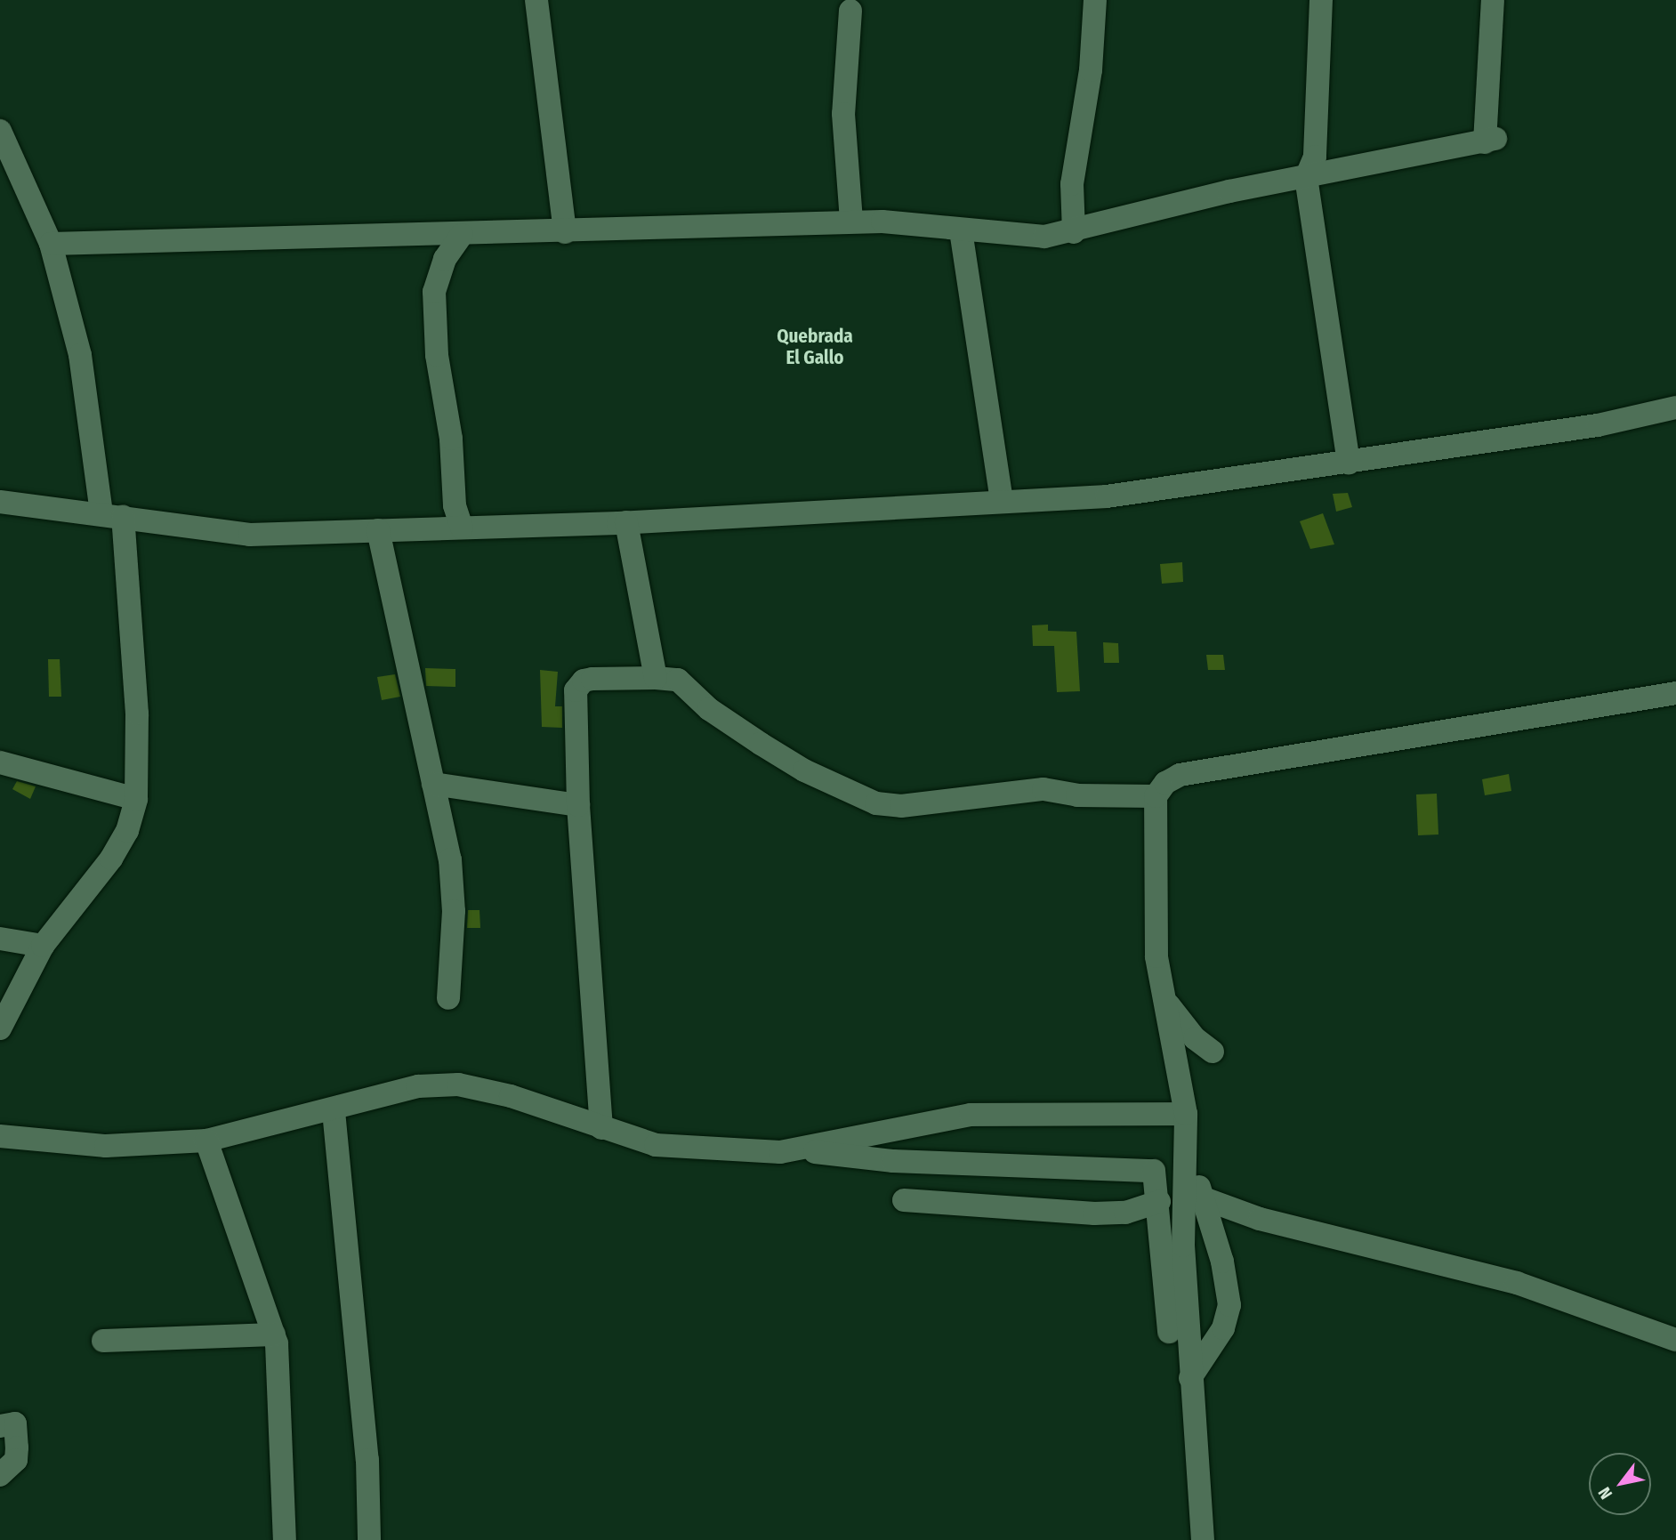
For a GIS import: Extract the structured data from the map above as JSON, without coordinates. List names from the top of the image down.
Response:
{
  "districts": ["Quebrada El Gallo"],
  "north": "bottom left"
}
